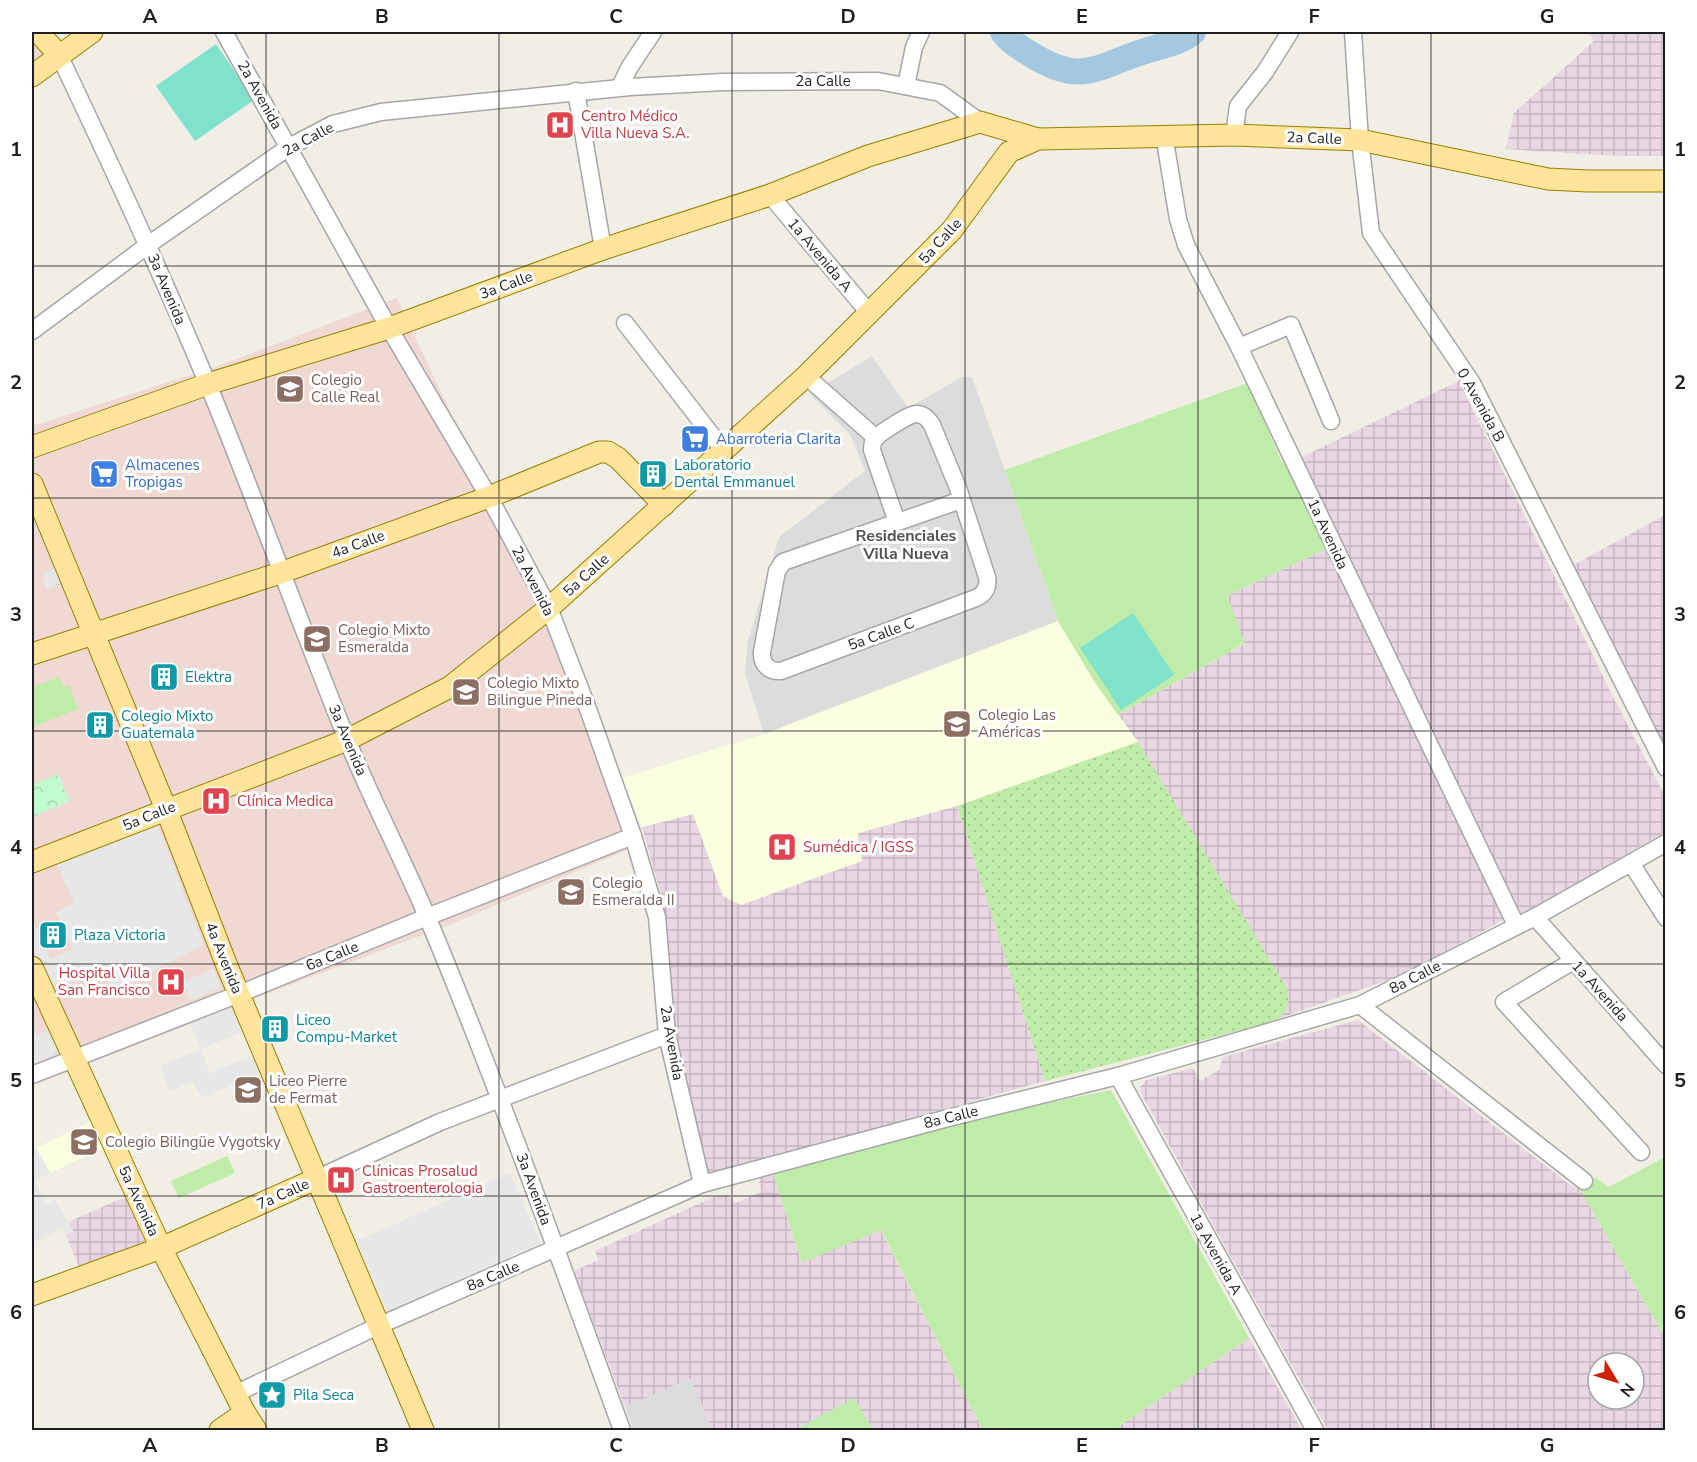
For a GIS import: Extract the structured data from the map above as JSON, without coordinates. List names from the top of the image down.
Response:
{
  "streets": {
    "main road": [
      "2a Calle",
      "5a Calle",
      "3a Calle",
      "4a Calle",
      "4a Avenida",
      "7a Calle",
      "5a Avenida"
    ],
    "street": [
      "2a Avenida",
      "1a Avenida A",
      "3a Avenida",
      "0 Avenida B",
      "1a Avenida",
      "5a Calle C",
      "6a Calle",
      "8a Calle"
    ]
  },
  "crossings": [
    ["2a Calle", "2a Avenida"],
    ["2a Calle", "5a Calle"],
    ["2a Calle", "3a Calle"],
    ["2a Calle", "3a Avenida"],
    ["2a Calle", "0 Avenida B"],
    ["2a Calle", "1a Avenida"],
    ["2a Avenida", "5a Calle"],
    ["2a Avenida", "3a Calle"],
    ["2a Avenida", "4a Calle"],
    ["2a Avenida", "6a Calle"],
    ["2a Avenida", "8a Calle"],
    ["2a Avenida", "7a Calle"],
    ["5a Calle", "1a Avenida A"],
    ["5a Calle", "3a Avenida"],
    ["5a Calle", "4a Calle"],
    ["5a Calle", "4a Avenida"],
    ["1a Avenida A", "3a Calle"],
    ["1a Avenida A", "8a Calle"],
    ["3a Calle", "3a Avenida"],
    ["3a Avenida", "4a Calle"],
    ["3a Avenida", "6a Calle"],
    ["3a Avenida", "8a Calle"],
    ["3a Avenida", "7a Calle"],
    ["1a Avenida", "8a Calle"],
    ["4a Calle", "4a Avenida"],
    ["6a Calle", "4a Avenida"],
    ["6a Calle", "5a Avenida"],
    ["4a Avenida", "8a Calle"],
    ["4a Avenida", "7a Calle"],
    ["8a Calle", "5a Avenida"],
    ["7a Calle", "5a Avenida"]
  ],
  "districts": ["Residenciales Villa Nueva"],
  "places": {
    "hospital": [
      "Centro Médico Villa Nueva S.A.",
      "Clínica Medica",
      "Sumédica / IGSS",
      "Hospital Villa San Francisco",
      "Clínicas Prosalud Gastroenterologia"
    ],
    "school or university": [
      "Colegio Calle Real",
      "Colegio Mixto Esmeralda",
      "Colegio Mixto Bilingue Pineda",
      "Colegio Las Américas",
      "Colegio Esmeralda II",
      "Liceo Pierre de Fermat",
      "Colegio Bilingüe Vygotsky"
    ],
    "supermarket": ["Abarroteria Clarita", "Almacenes Tropigas"],
    "building": [
      "Laboratorio Dental Emmanuel",
      "Elektra",
      "Colegio Mixto Guatemala",
      "Plaza Victoria",
      "Liceo Compu-Market"
    ],
    "place": ["Pila Seca"]
  },
  "north": "bottom right",
  "grid": {
    "columns": [
      "A",
      "B",
      "C",
      "D",
      "E",
      "F",
      "G"
    ],
    "rows": [
      "1",
      "2",
      "3",
      "4",
      "5",
      "6"
    ]
  }
}
